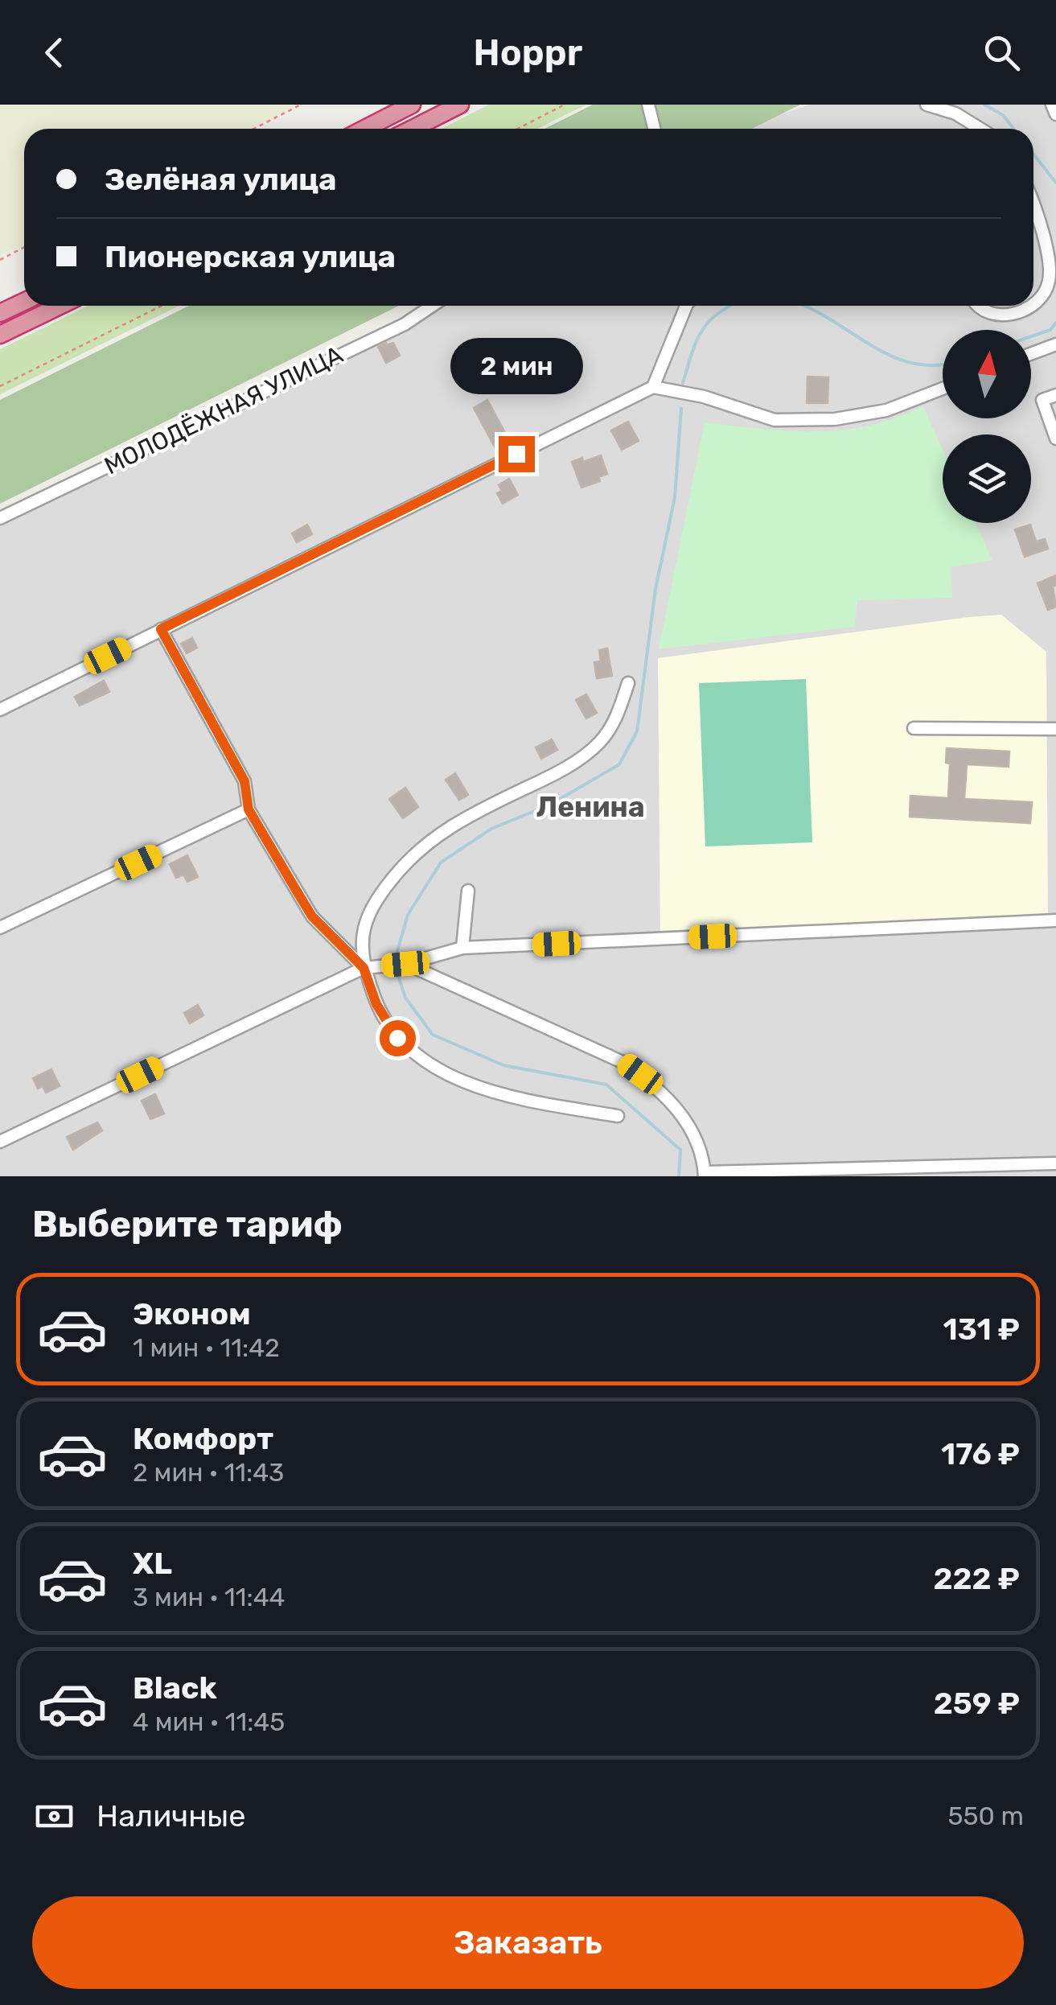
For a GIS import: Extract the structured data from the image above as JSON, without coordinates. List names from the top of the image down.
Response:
{
  "streets": {
    "street": ["МОЛОДЁЖНАЯ УЛИЦА"]
  },
  "districts": ["Ленина"],
  "north": "top",
  "page": {
    "header": "Hoppr",
    "banner": ["Зелёная улица", "Пионерская улица"],
    "bubble": "2 мин",
    "heading": "Выберите тариф",
    "list": [
      {
        "name": "Эконом",
        "note": "1 мин · 11:42",
        "value": "131 ₽"
      },
      {
        "name": "Комфорт",
        "note": "2 мин · 11:43",
        "value": "176 ₽"
      },
      {
        "name": "XL",
        "note": "3 мин · 11:44",
        "value": "222 ₽"
      },
      {
        "name": "Black",
        "note": "4 мин · 11:45",
        "value": "259 ₽"
      }
    ],
    "pay": ["Наличные", "550 m"],
    "buttons": "Заказать"
  }
}
